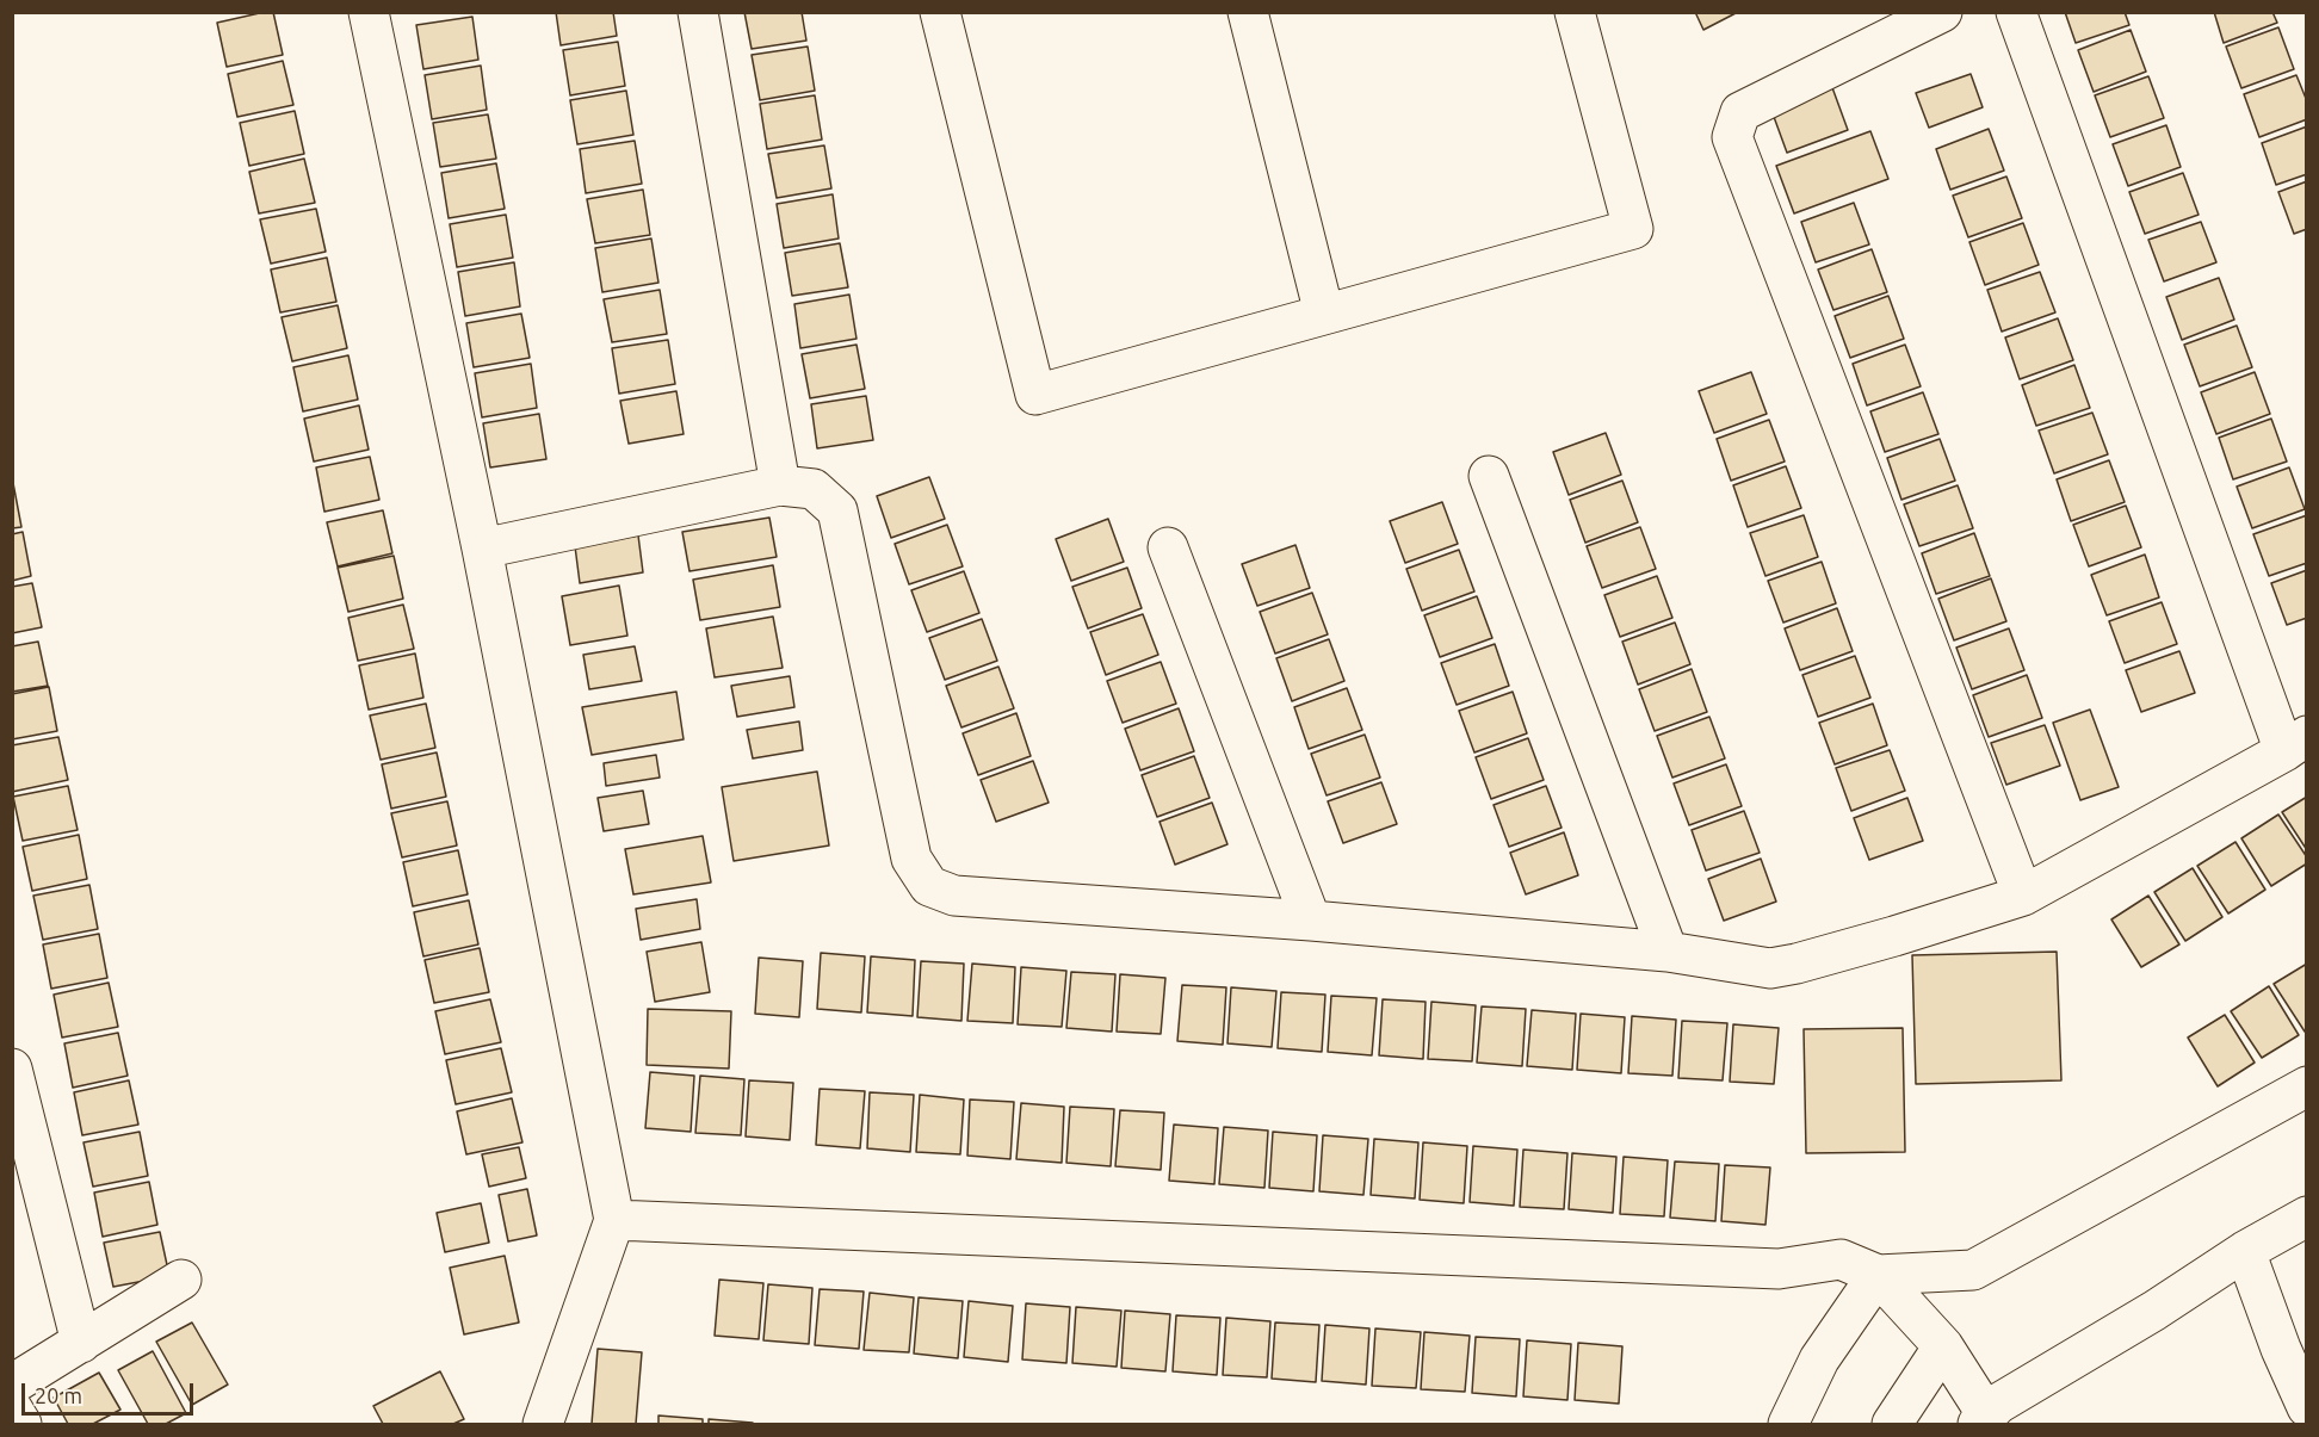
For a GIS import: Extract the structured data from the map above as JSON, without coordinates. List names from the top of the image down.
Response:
{
  "scale_bar": "20 m"
}
